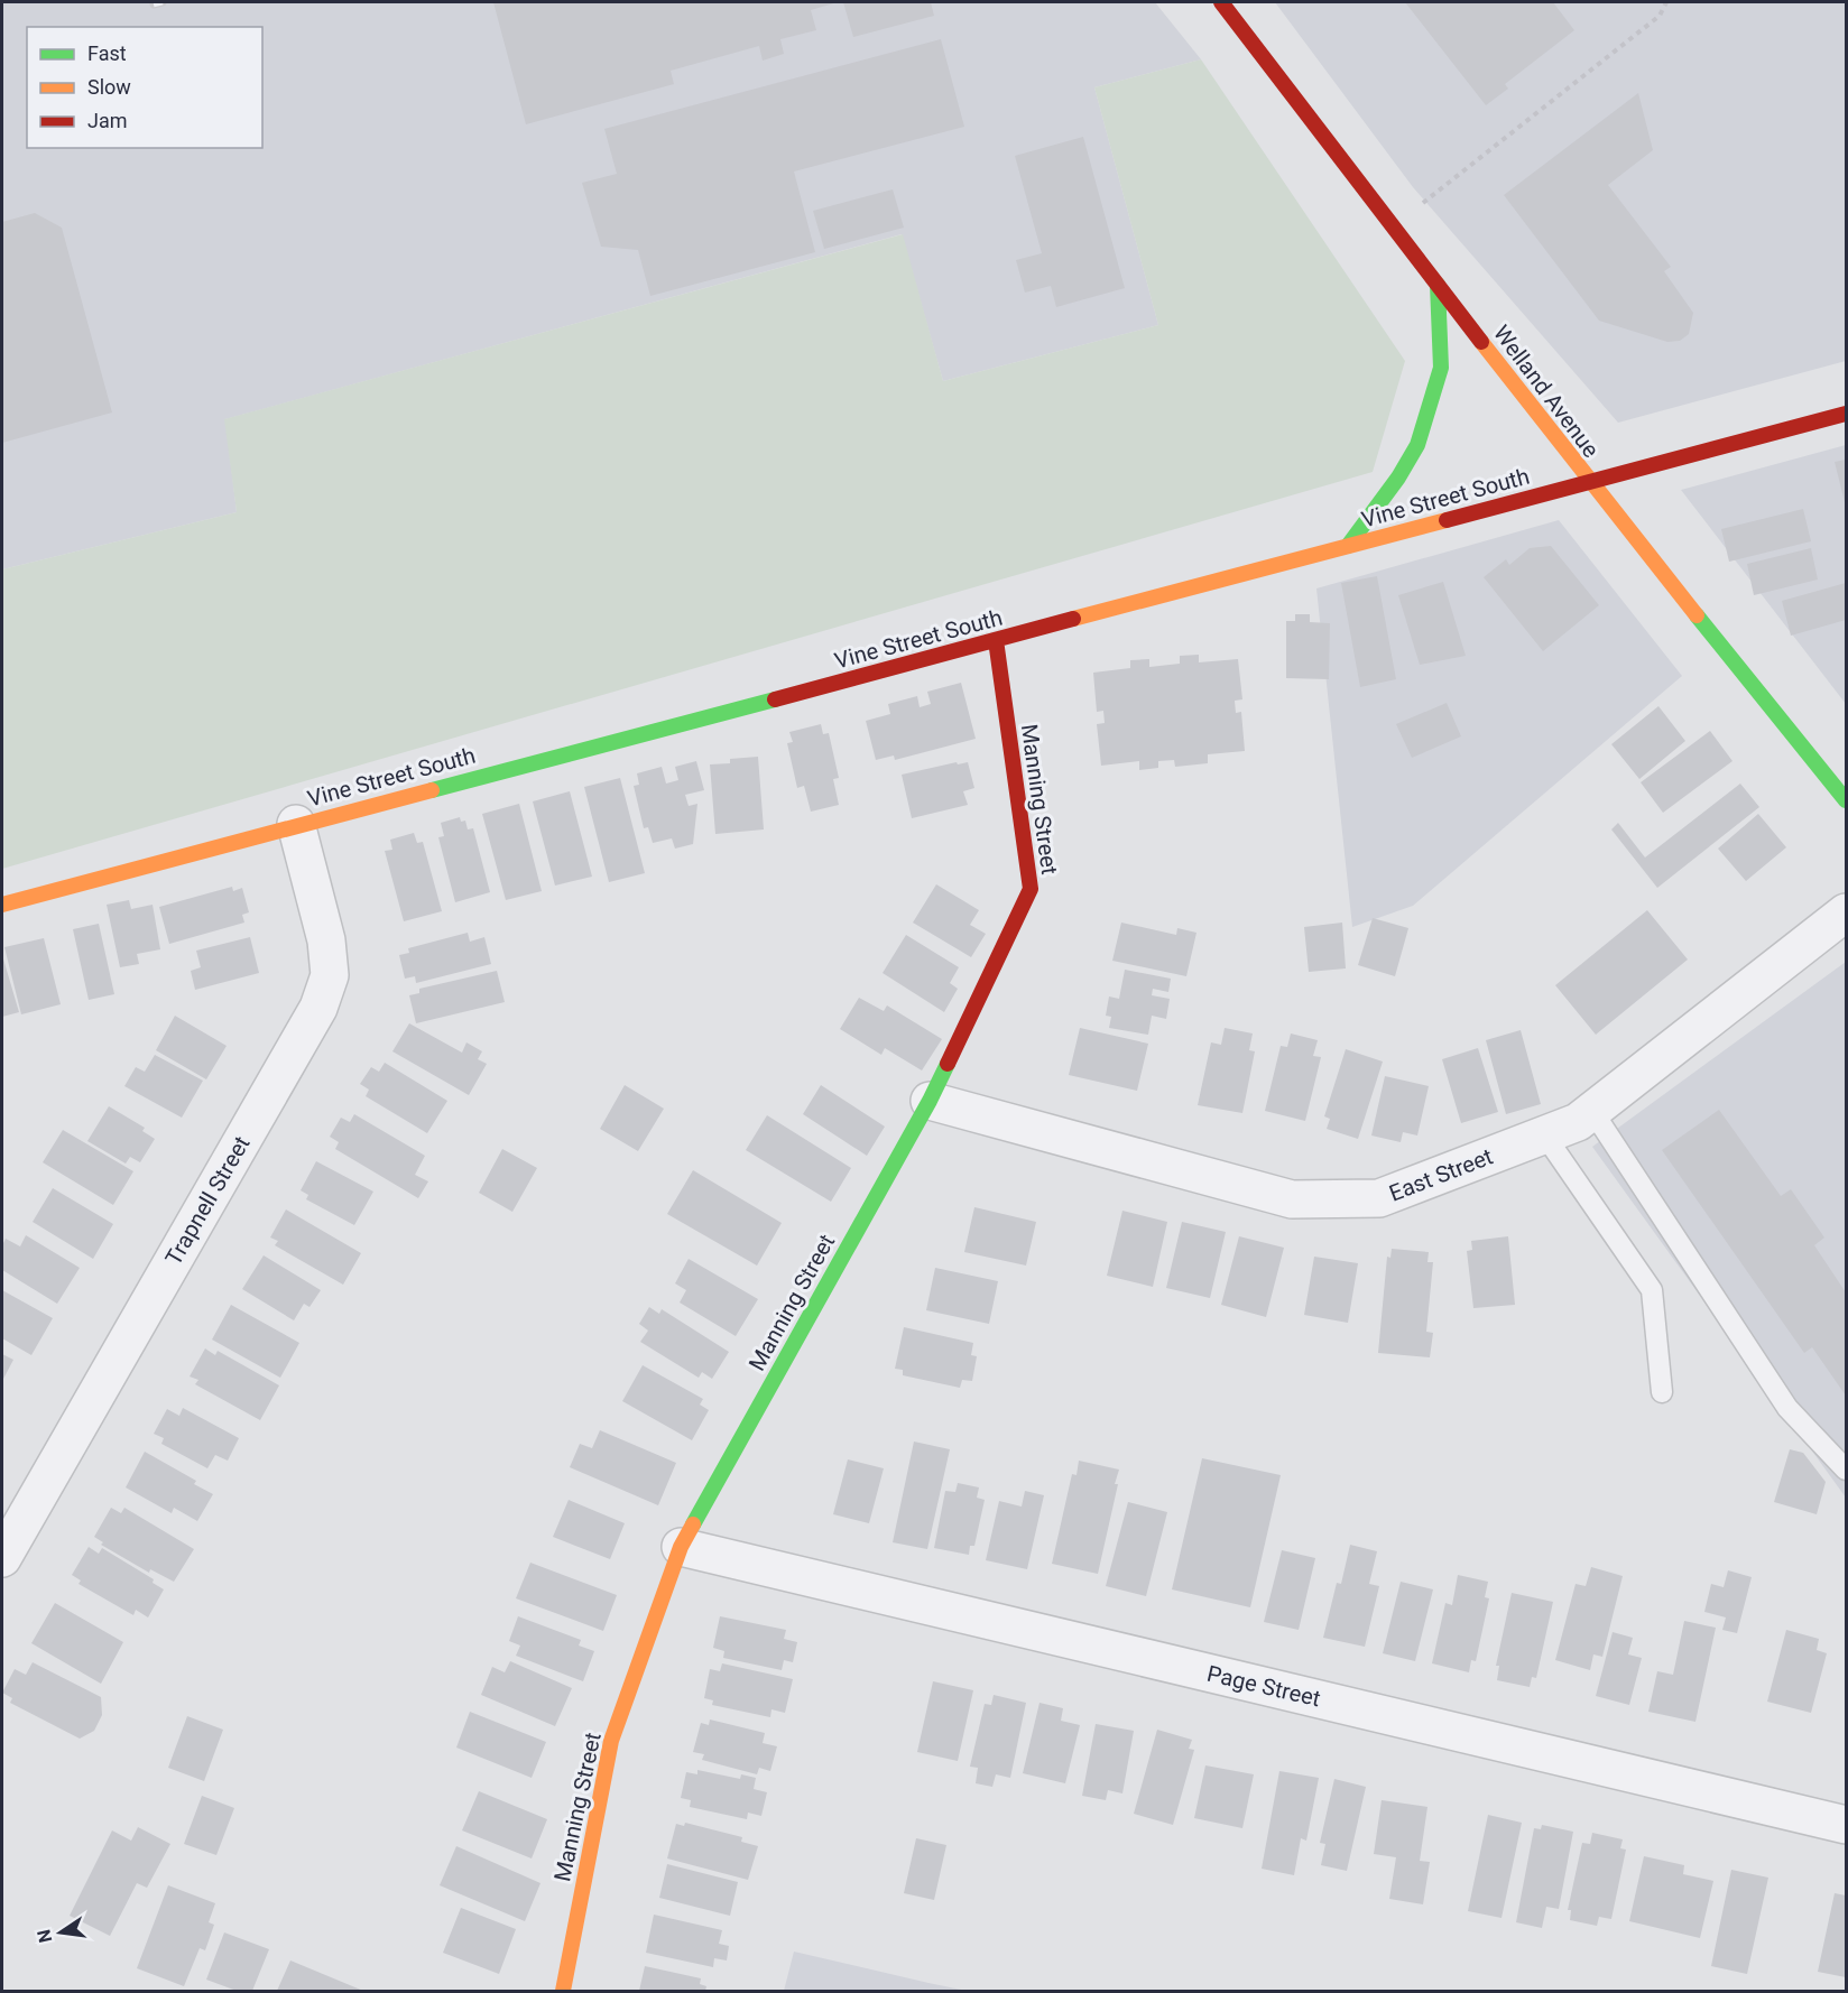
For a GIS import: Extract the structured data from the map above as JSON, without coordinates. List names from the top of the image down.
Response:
{
  "streets": {
    "street": [
      "Welland Avenue",
      "Vine Street South",
      "Manning Street",
      "East Street",
      "Trapnell Street",
      "Page Street"
    ]
  },
  "crossings": [
    ["Welland Avenue", "Vine Street South"],
    ["Vine Street South", "Manning Street"],
    ["Vine Street South", "Trapnell Street"],
    ["Manning Street", "East Street"],
    ["Manning Street", "Page Street"]
  ],
  "legend": ["Fast", "Slow", "Jam"],
  "north": "left"
}
